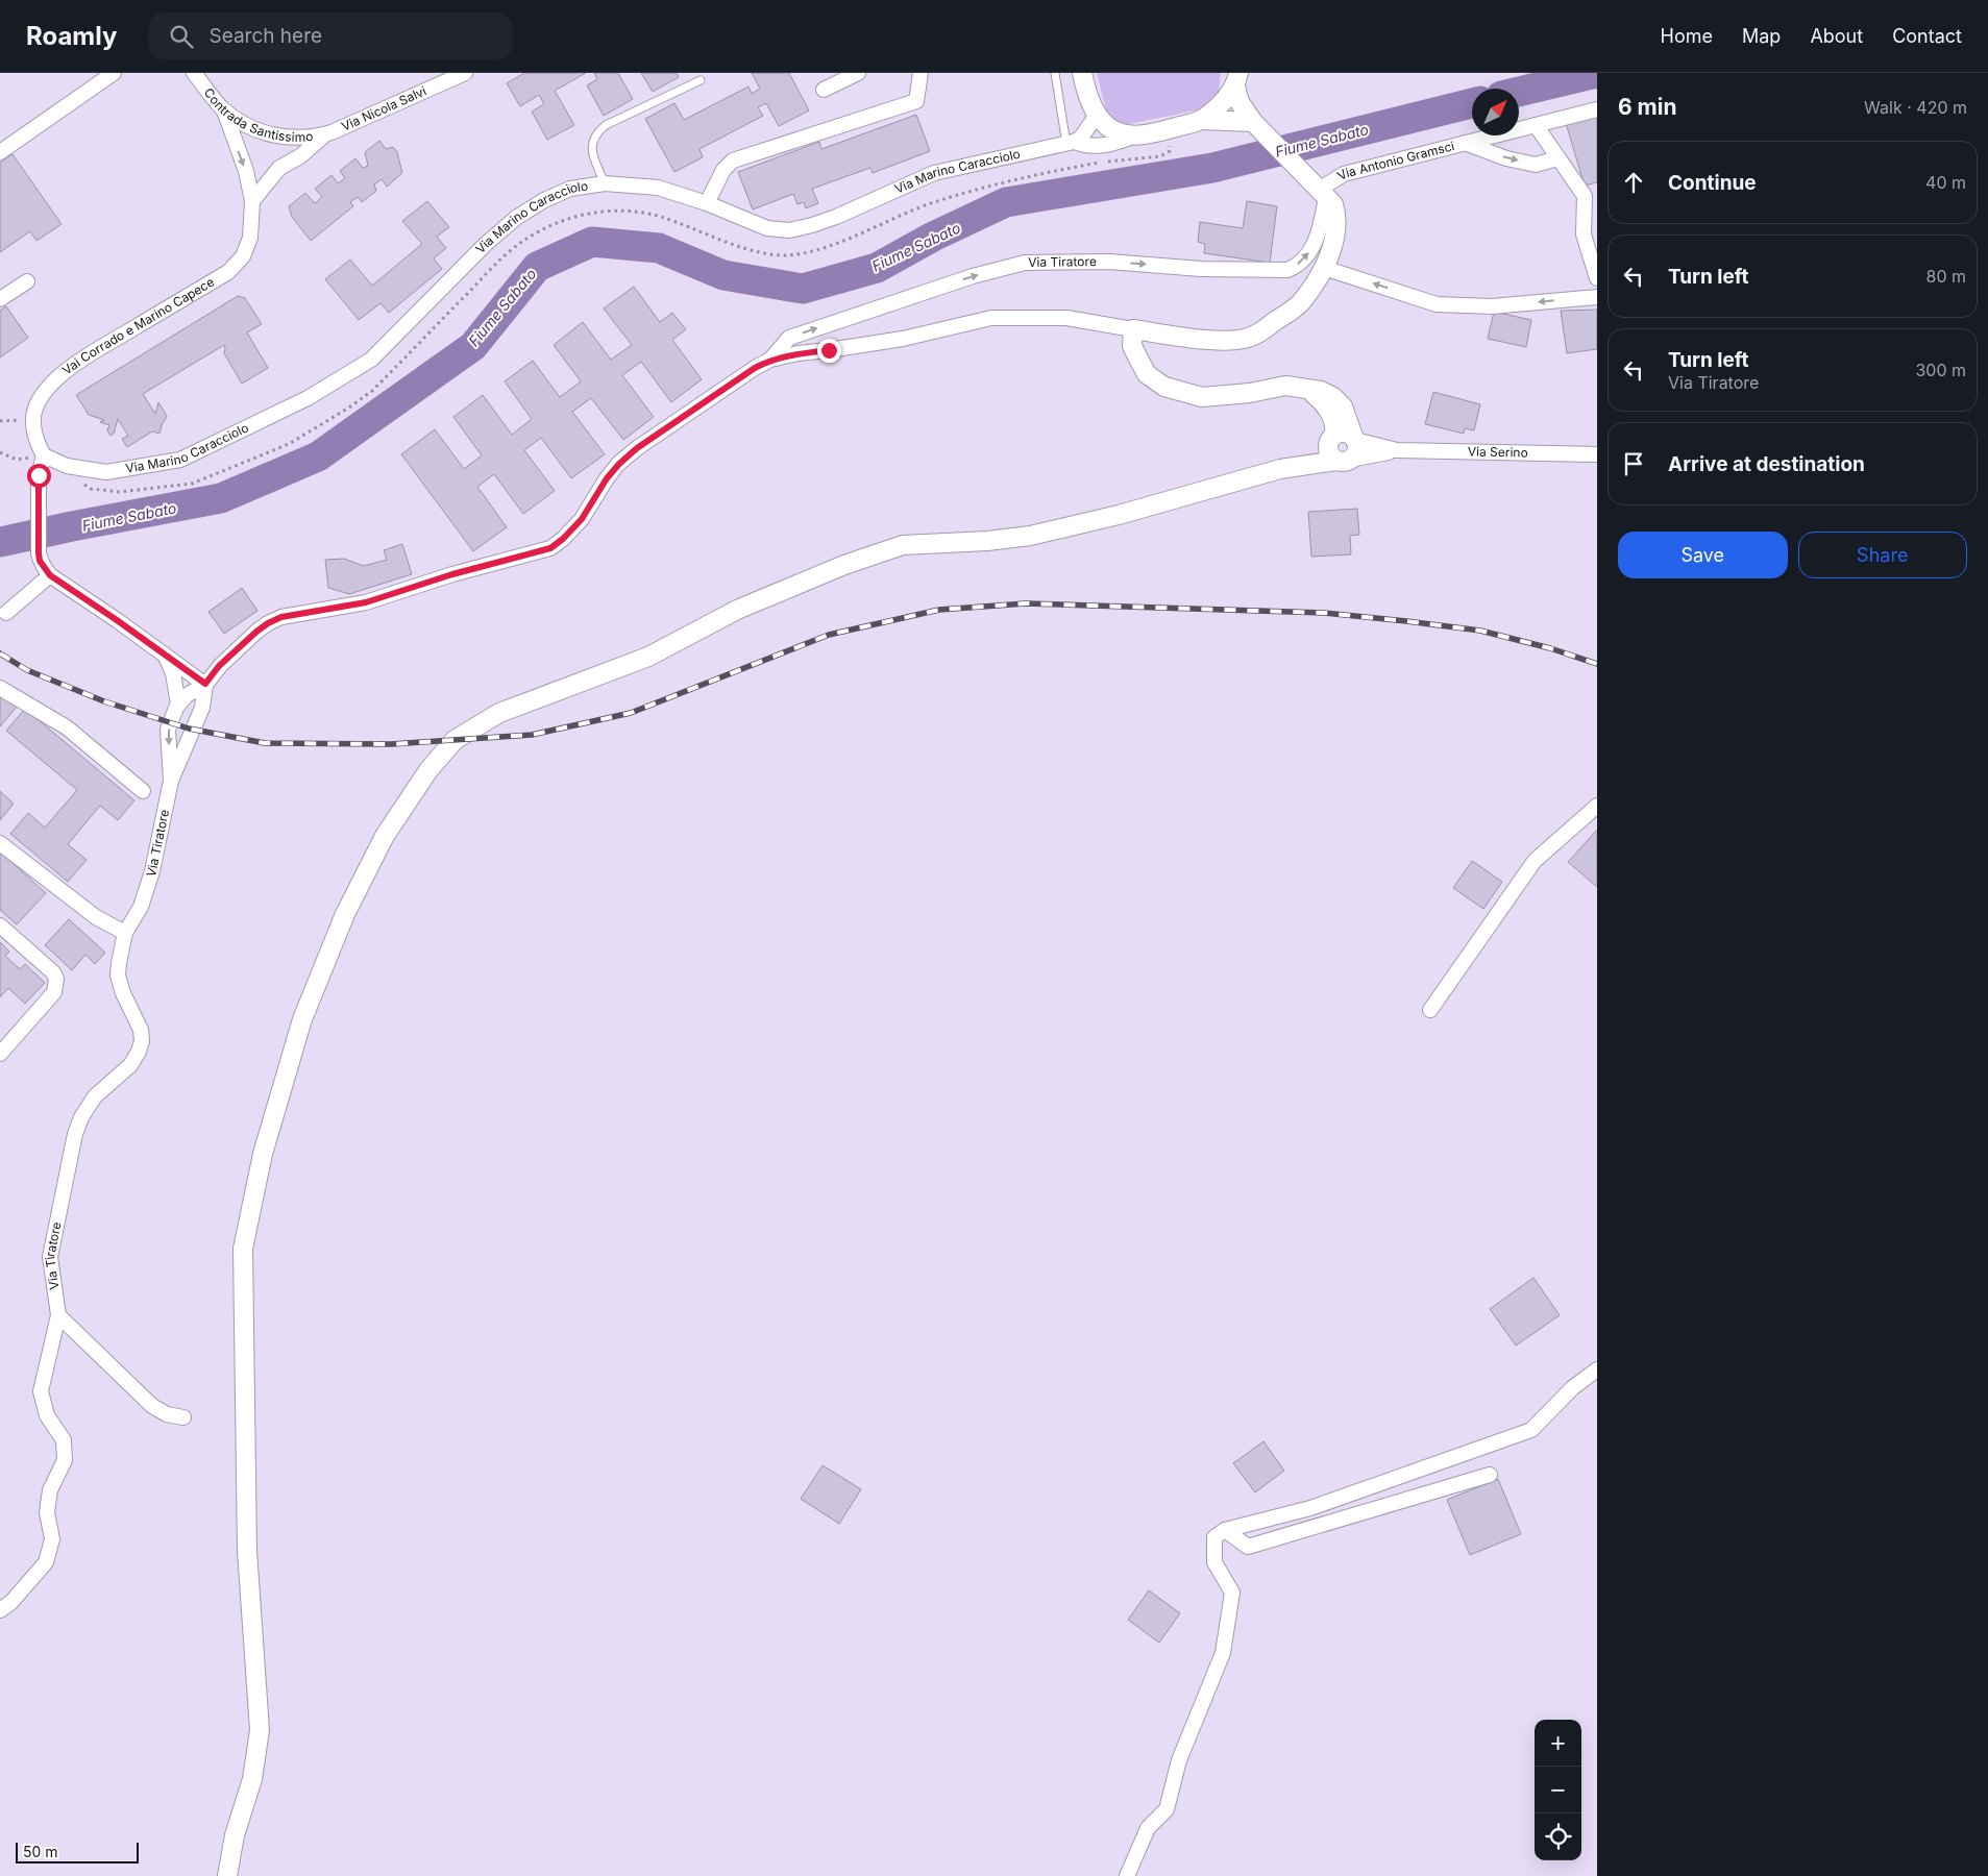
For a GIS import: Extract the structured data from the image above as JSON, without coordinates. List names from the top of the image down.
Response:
{
  "streets": {
    "street": [
      "Via Nicola Salvi",
      "Contrada Santissimo",
      "Via Antonio Gramsci",
      "Via Marino Caracciolo",
      "Via Tiratore",
      "Vai Corrado e Marino Capece",
      "Via Serino"
    ]
  },
  "crossings": [
    ["Via Nicola Salvi", "Contrada Santissimo"],
    ["Contrada Santissimo", "Vai Corrado e Marino Capece"],
    ["Via Antonio Gramsci", "Via Tiratore"],
    ["Via Marino Caracciolo", "Vai Corrado e Marino Capece"]
  ],
  "water": ["Fiume Sabato"],
  "scale_bar": "50 m",
  "north": "top right",
  "page": {
    "header": "Roamly",
    "search": "Search here",
    "nav": [
      "Home",
      "Map",
      "About",
      "Contact"
    ],
    "heading": ["6 min", "Walk · 420 m"],
    "list": [
      ["Continue", "40 m"],
      ["Turn left", "80 m"],
      ["Turn left", "Via Tiratore", "300 m"],
      "Arrive at destination"
    ],
    "buttons": ["Save", "Share"],
    "map_buttons": ["+", "−"],
    "scale": "50 m"
  }
}
